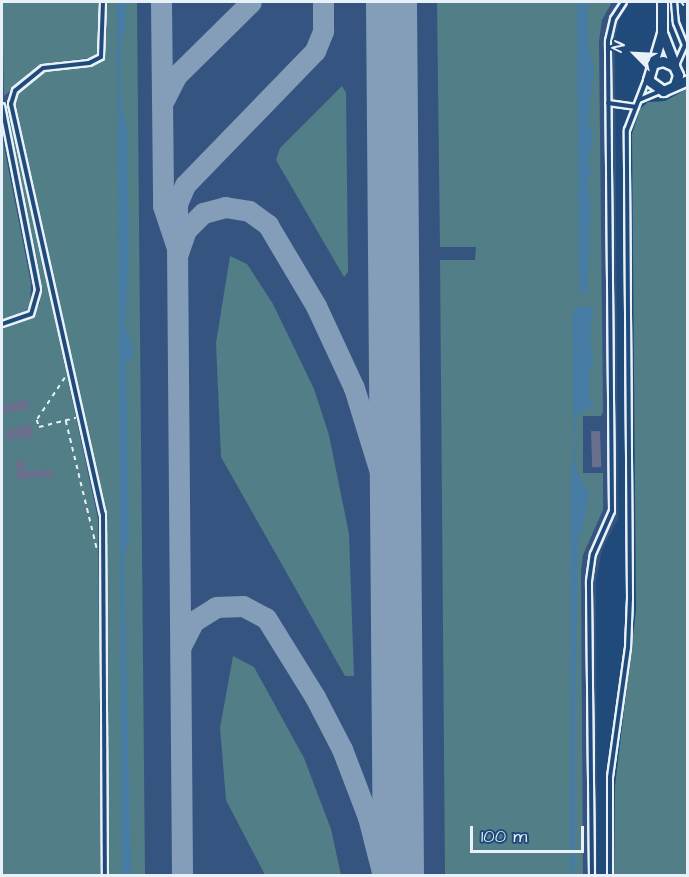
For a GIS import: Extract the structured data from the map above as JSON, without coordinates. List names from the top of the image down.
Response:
{
  "scale_bar": "100 m",
  "north": "top left"
}
